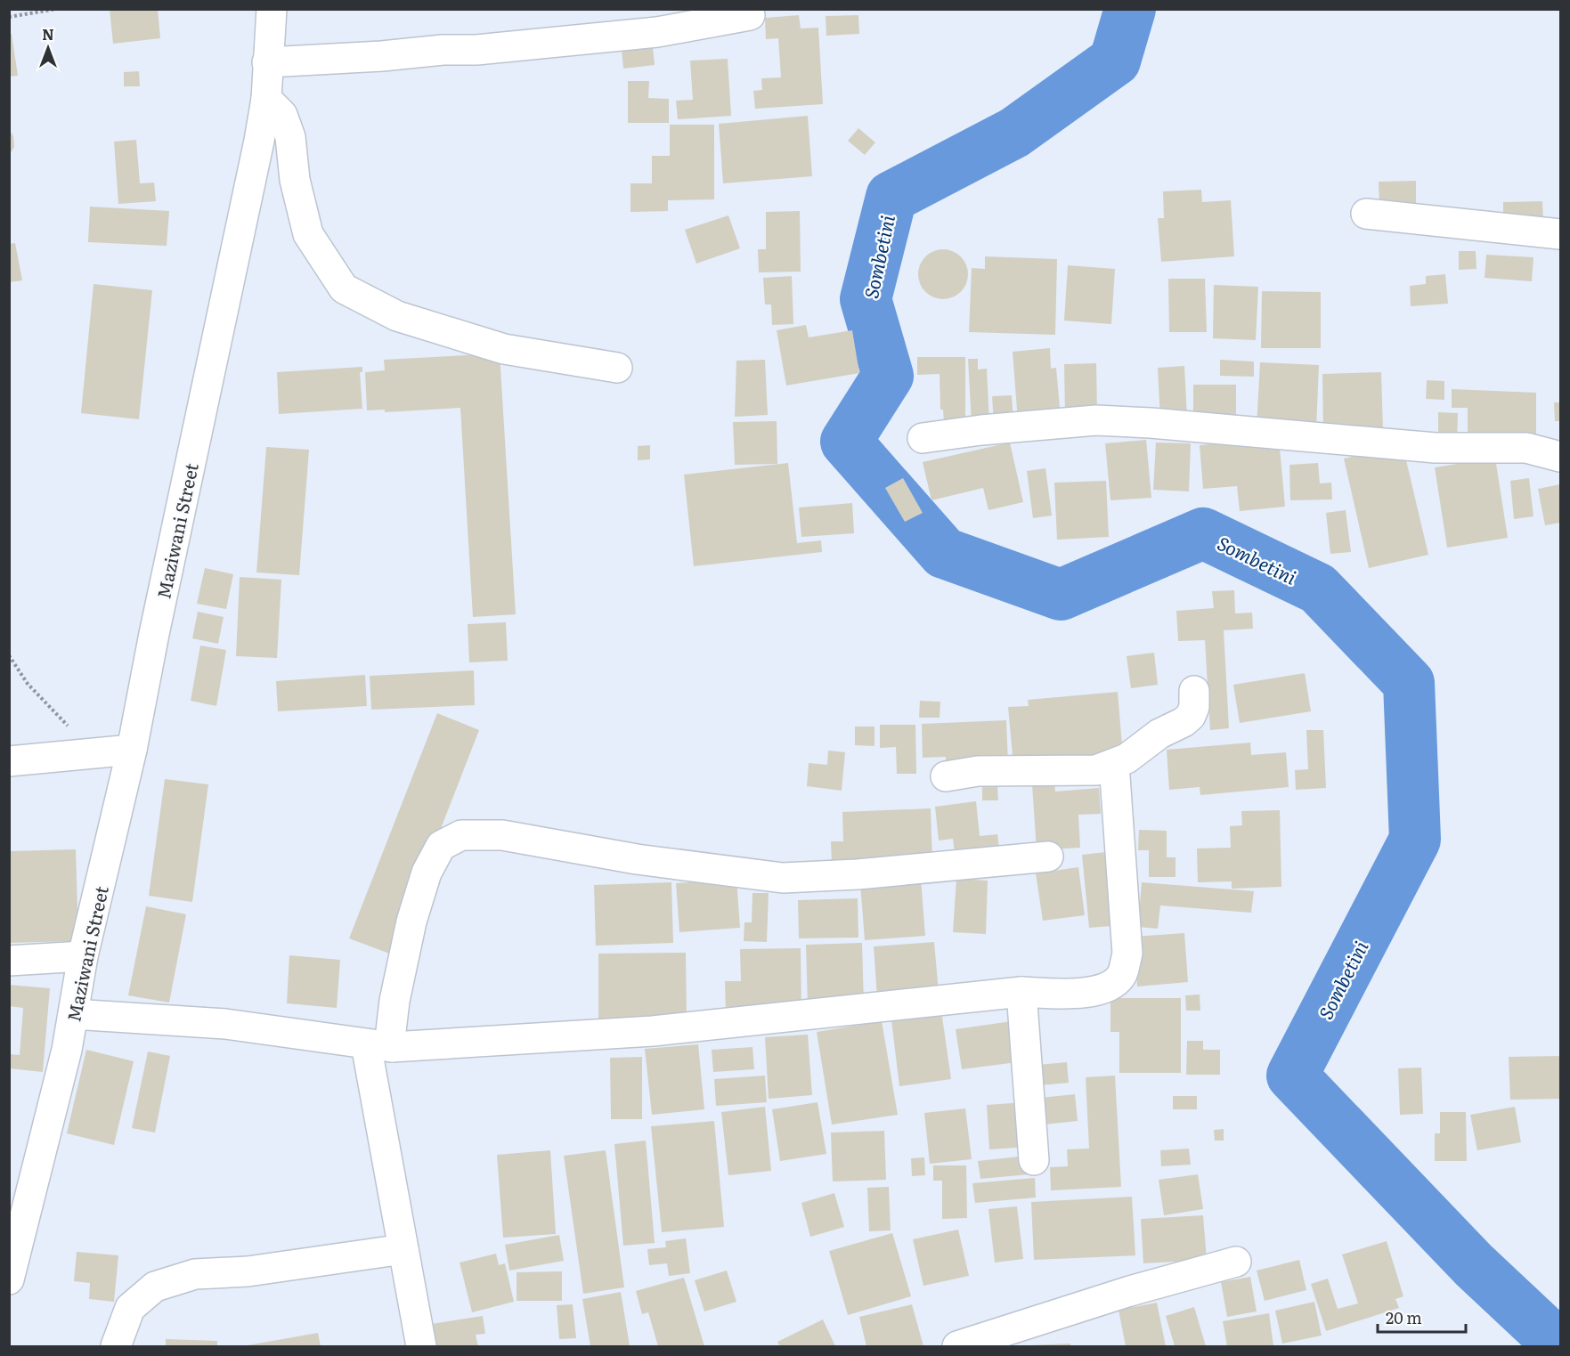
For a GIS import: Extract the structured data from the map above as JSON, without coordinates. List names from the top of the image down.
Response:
{
  "streets": {
    "street": ["Maziwani Street"]
  },
  "water": ["Sombetini"],
  "scale_bar": "20 m",
  "north": "top"
}
